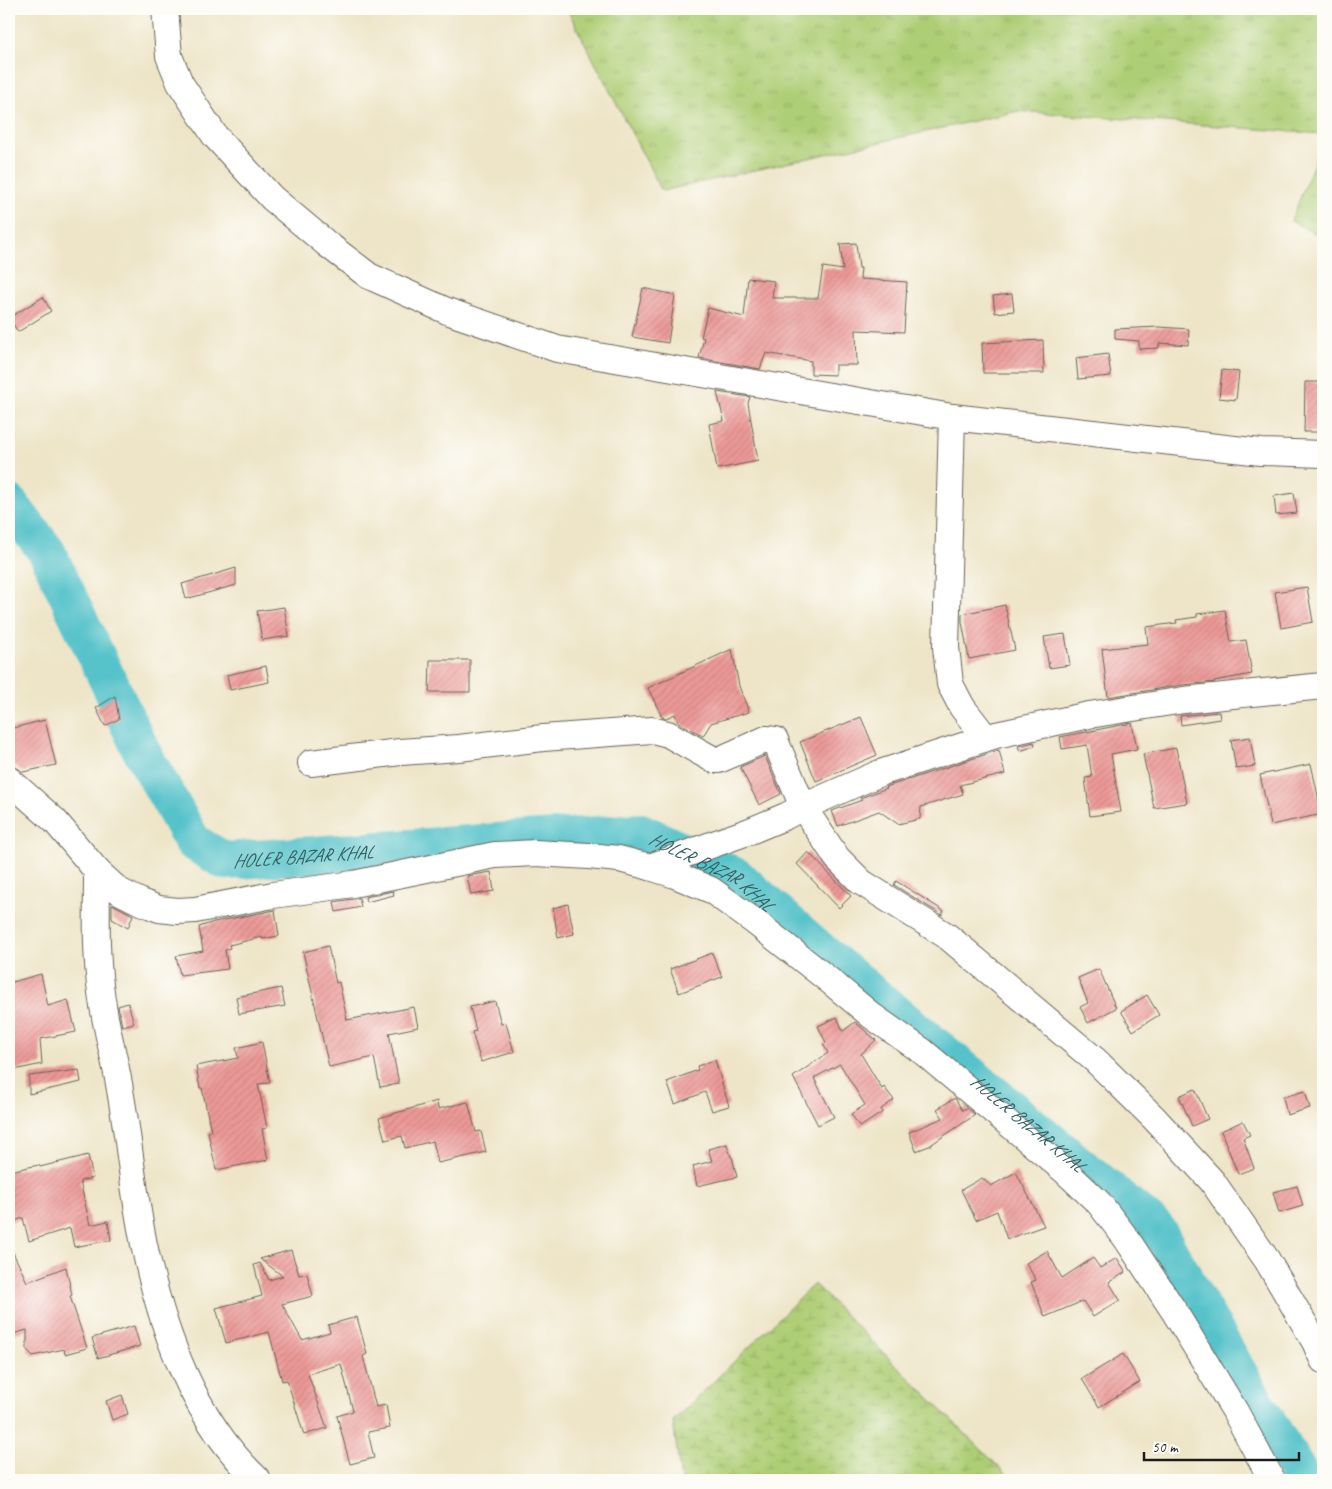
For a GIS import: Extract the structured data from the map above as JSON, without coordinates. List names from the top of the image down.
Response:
{
  "water": ["HOLER BAZAR KHAL"],
  "scale_bar": "50 m"
}
